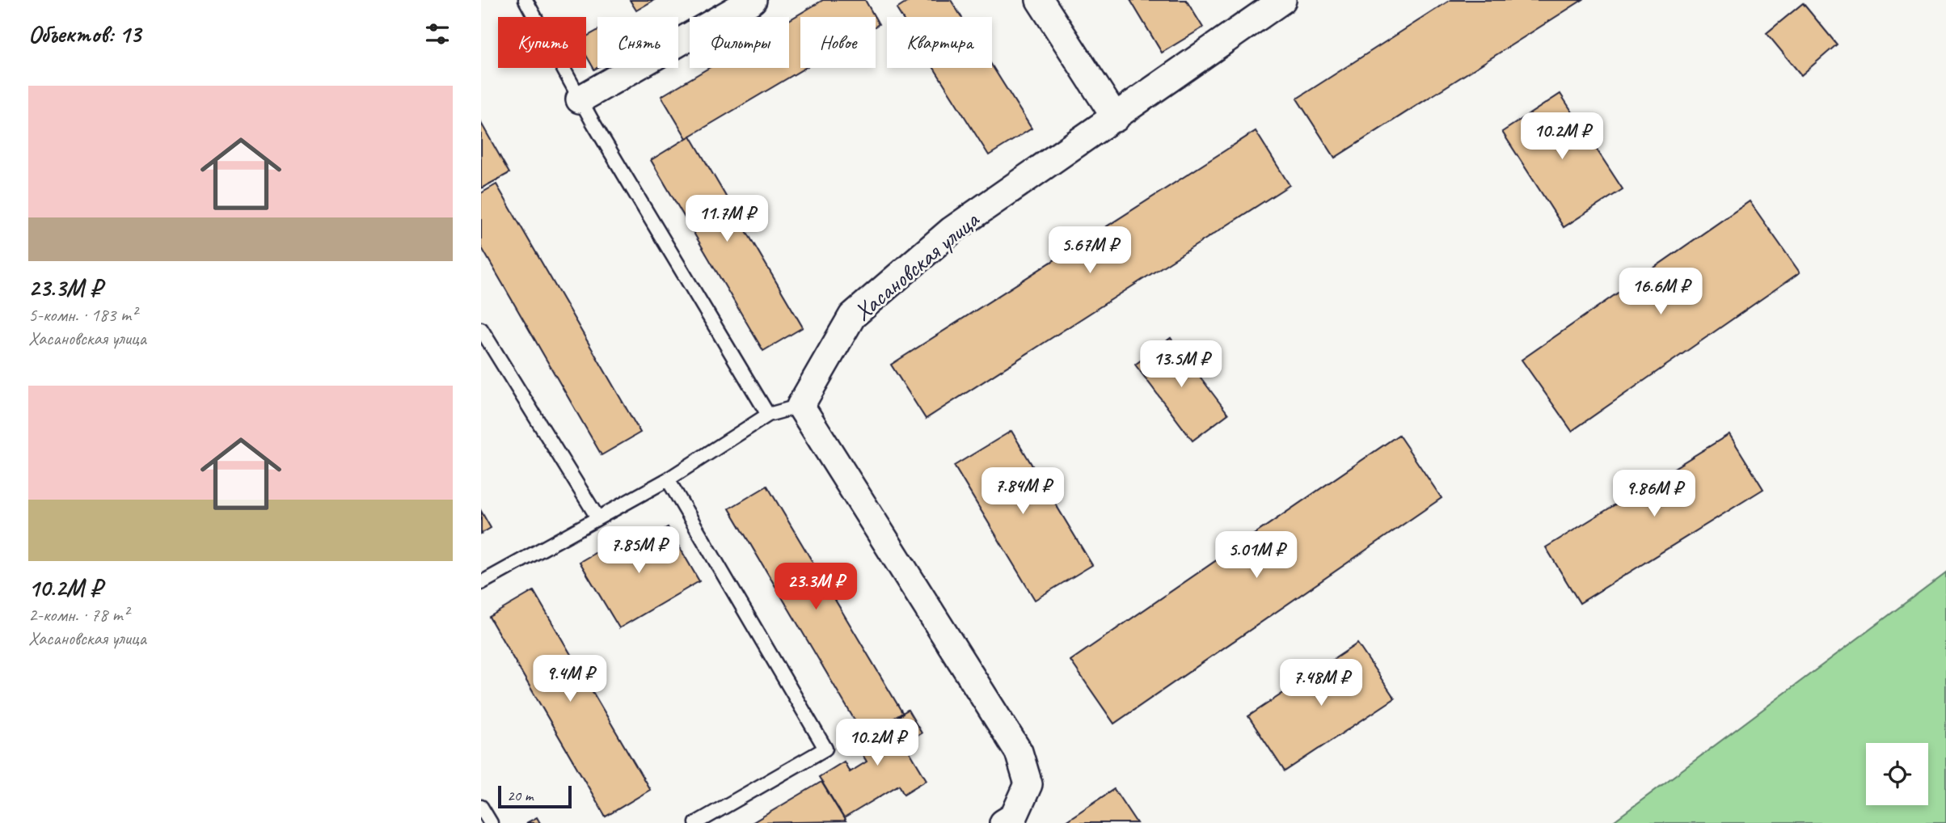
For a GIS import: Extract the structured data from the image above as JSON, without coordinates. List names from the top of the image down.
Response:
{
  "streets": {
    "street": ["Хасановская улица"]
  },
  "scale_bar": "20 m",
  "page": {
    "heading": "Объектов: 13",
    "chip": [
      "Купить",
      "Снять",
      "Фильтры",
      "Новое",
      "Квартира"
    ],
    "list": [
      {
        "name": "23.3M ₽",
        "note": "5-комн. · 183 m² · Хасановская улица"
      },
      {
        "name": "10.2M ₽",
        "note": "2-комн. · 78 m² · Хасановская улица"
      }
    ],
    "price": [
      "10.2M ₽",
      "11.7M ₽",
      "5.67M ₽",
      "16.6M ₽",
      "13.5M ₽",
      "7.84M ₽",
      "9.86M ₽",
      "7.85M ₽",
      "5.01M ₽",
      "23.3M ₽",
      "9.4M ₽",
      "7.48M ₽",
      "10.2M ₽"
    ],
    "scale": "20 m"
  }
}
